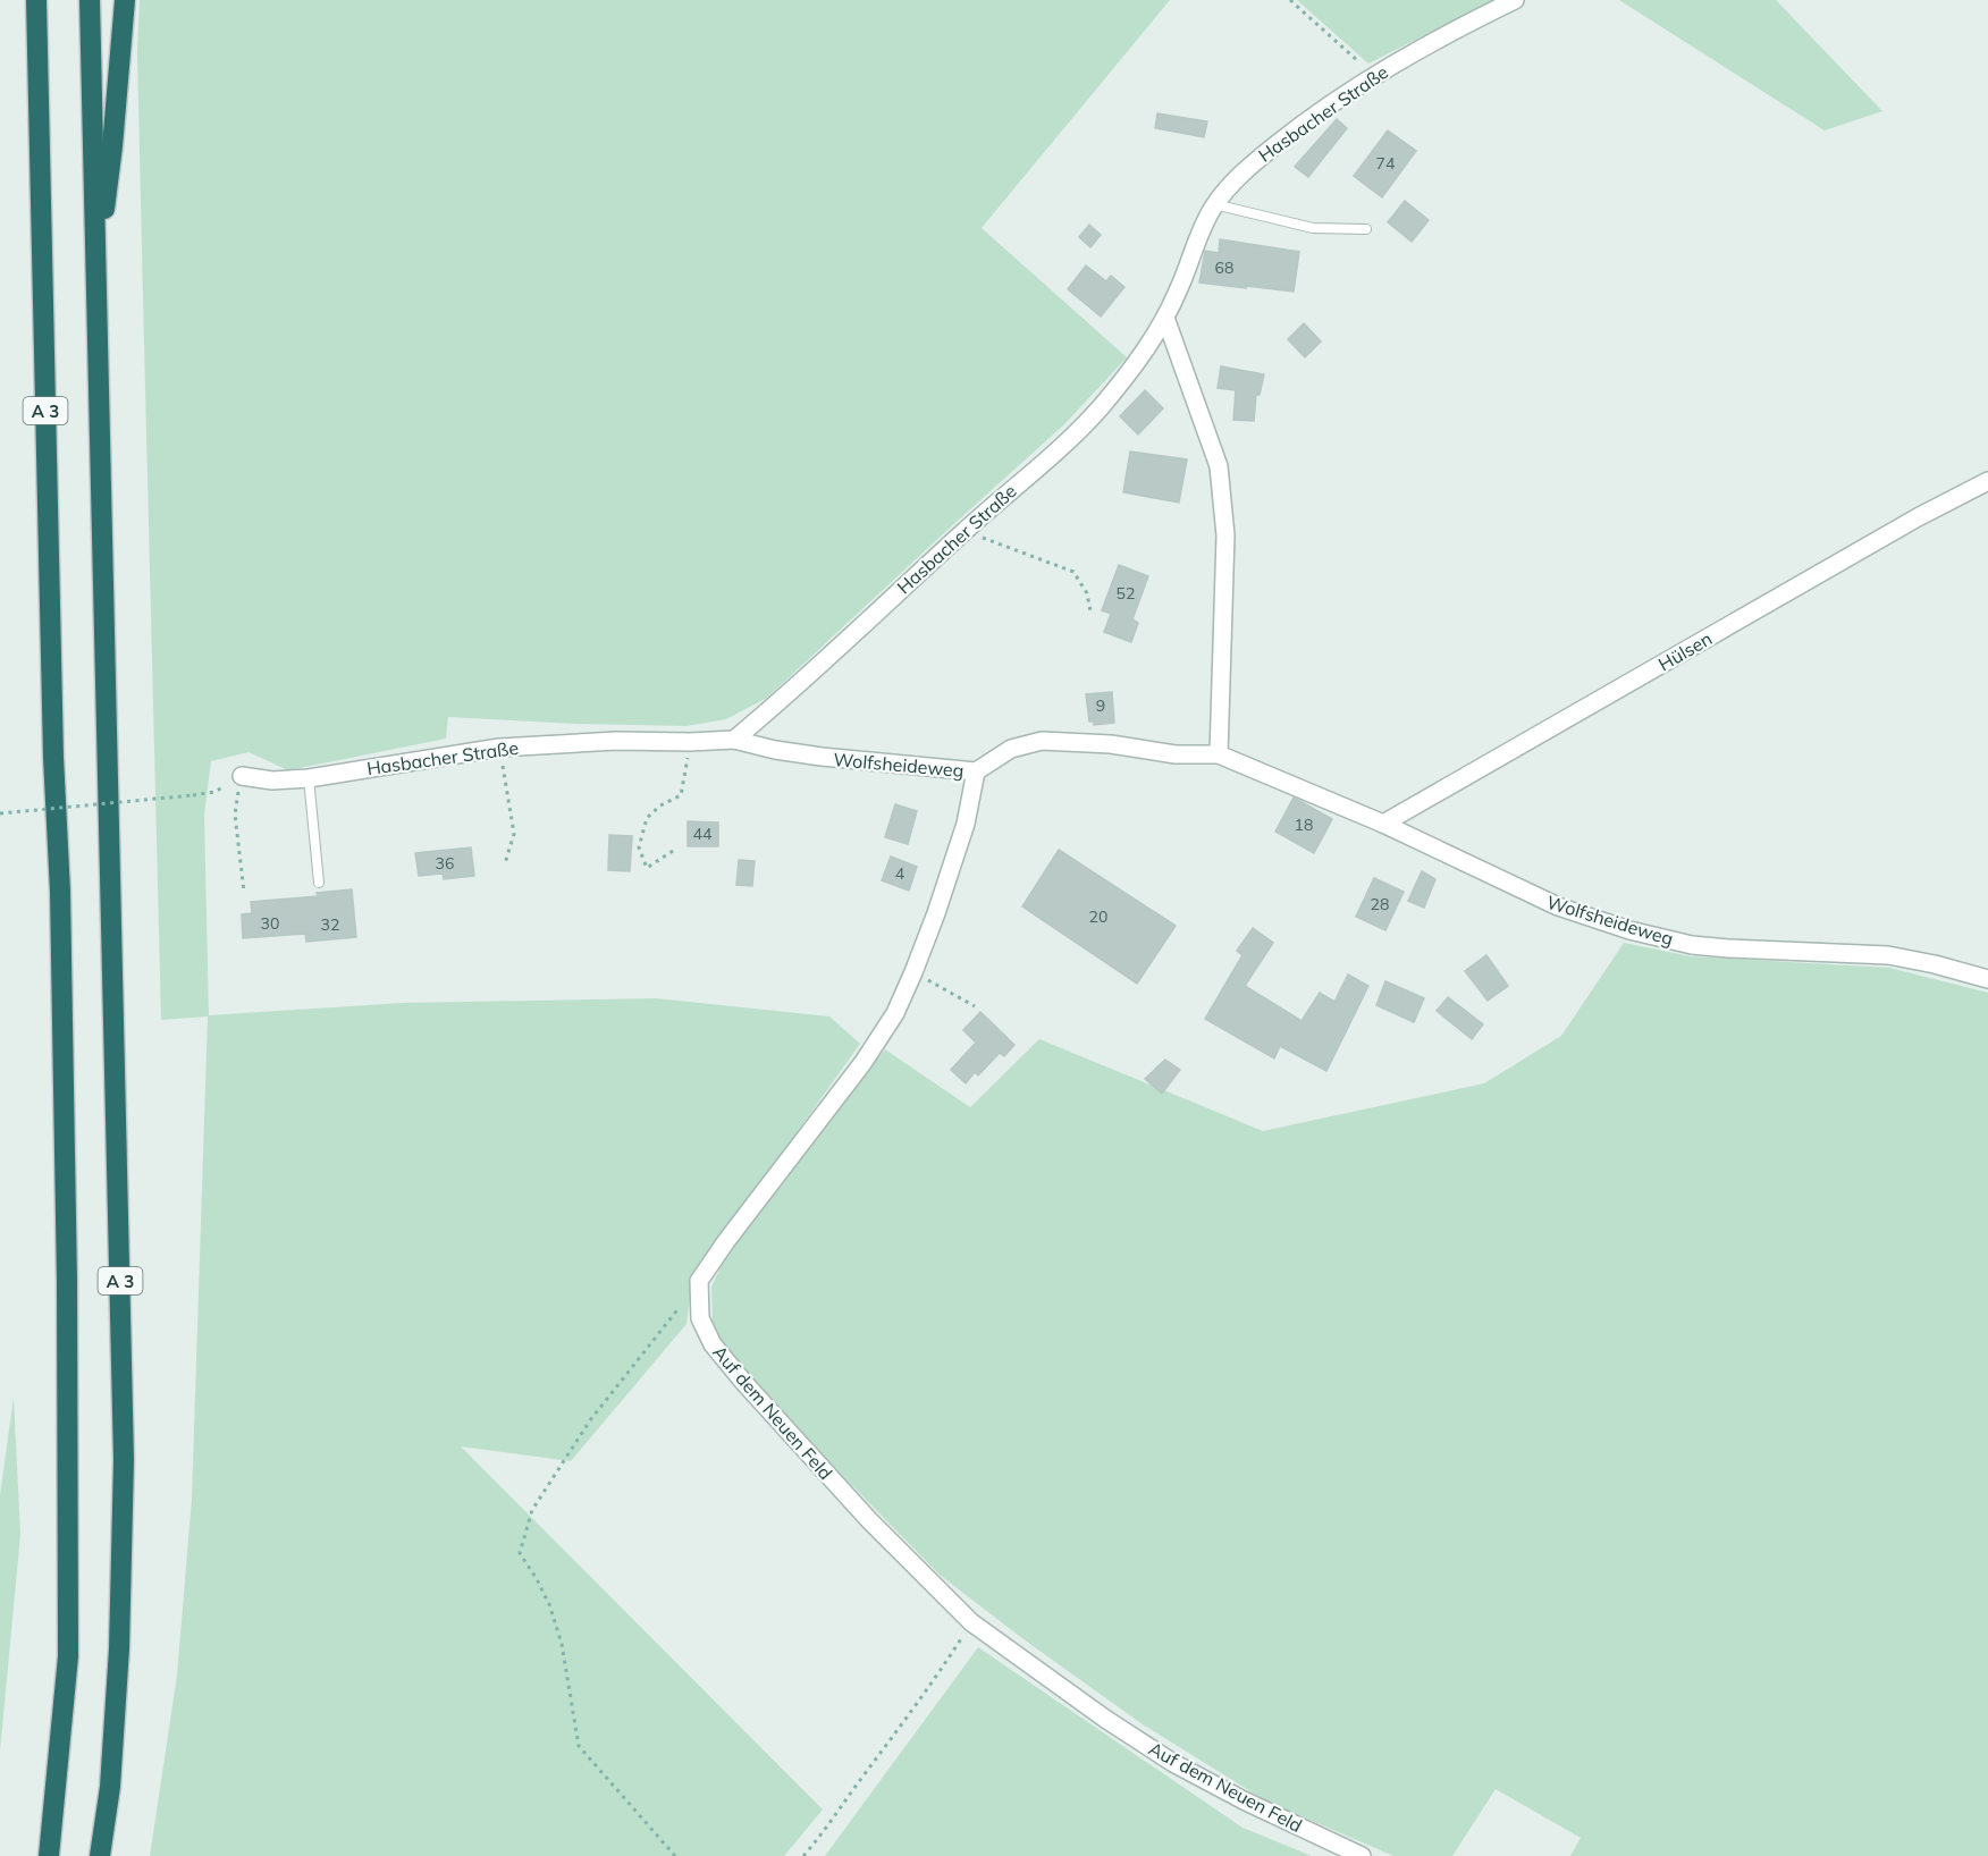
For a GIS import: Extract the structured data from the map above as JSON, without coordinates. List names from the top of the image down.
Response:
{
  "streets": {
    "highway": ["A 3"],
    "street": [
      "Hasbacher Straße",
      "Hülsen",
      "Wolfsheideweg",
      "Auf dem Neuen Feld"
    ]
  },
  "crossings": [
    ["Hasbacher Straße", "Wolfsheideweg"],
    ["Hülsen", "Wolfsheideweg"]
  ],
  "house_numbers": [
    "74",
    "68",
    "52",
    "9",
    "18",
    "44",
    "36",
    "4",
    "28",
    "20",
    "30",
    "32"
  ]
}
